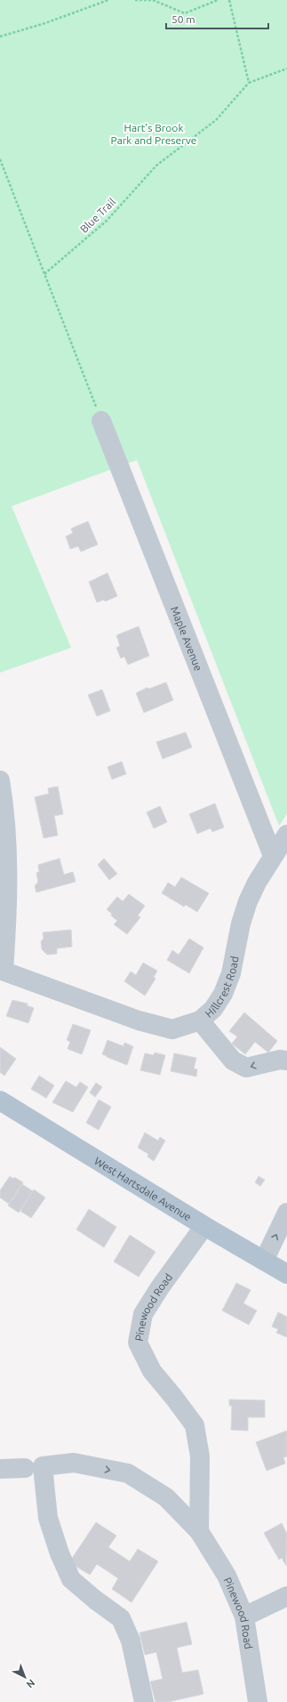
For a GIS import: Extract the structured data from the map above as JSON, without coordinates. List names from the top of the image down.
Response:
{
  "streets": {
    "main road": ["West Hartsdale Avenue"],
    "street": ["Maple Avenue", "Hillcrest Road", "Pinewood Road"],
    "path": ["Blue Trail"]
  },
  "crossings": [
    ["Maple Avenue", "Hillcrest Road"],
    ["West Hartsdale Avenue", "Pinewood Road"]
  ],
  "parks": ["Hart's Brook Park and Preserve"],
  "scale_bar": "50 m",
  "north": "bottom right"
}
